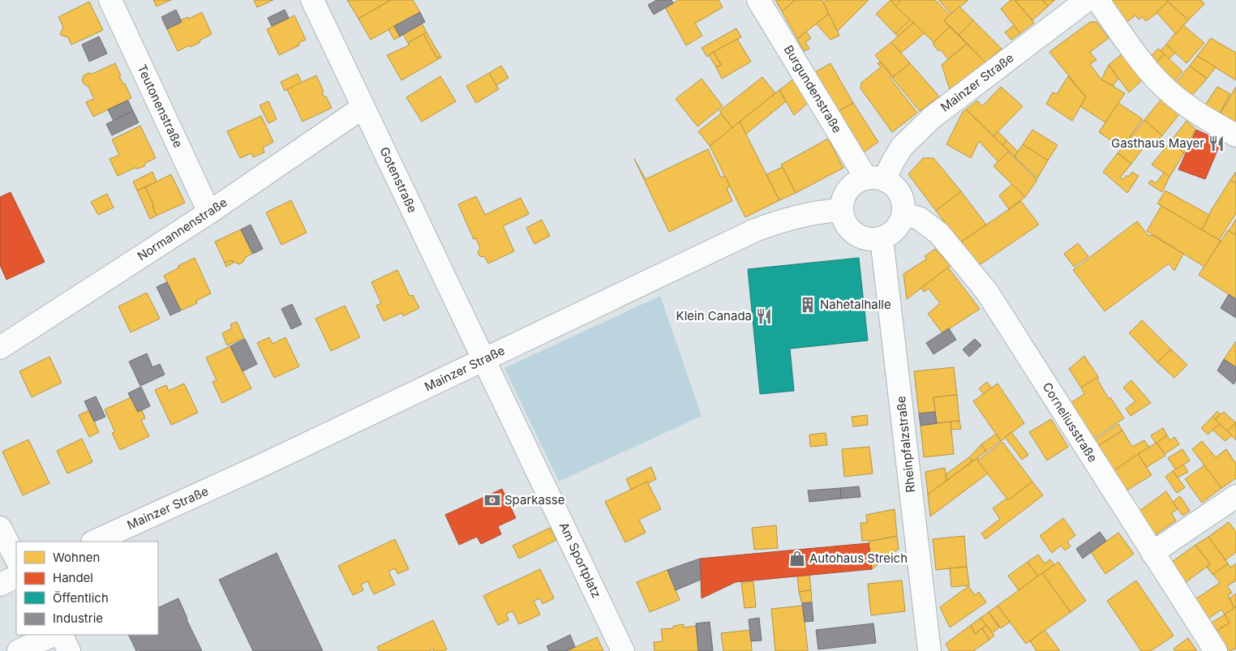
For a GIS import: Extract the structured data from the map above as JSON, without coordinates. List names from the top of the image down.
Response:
{
  "streets": {
    "street": [
      "Mainzer Straße",
      "Burgundenstraße",
      "Teutonenstraße",
      "Gotenstraße",
      "Normannenstraße",
      "Corneliusstraße",
      "Rheinpfalzstraße",
      "Am Sportplatz"
    ]
  },
  "crossings": [
    ["Mainzer Straße", "Burgundenstraße"],
    ["Mainzer Straße", "Gotenstraße"],
    ["Mainzer Straße", "Corneliusstraße"],
    ["Mainzer Straße", "Rheinpfalzstraße"],
    ["Mainzer Straße", "Am Sportplatz"],
    ["Burgundenstraße", "Corneliusstraße"],
    ["Burgundenstraße", "Rheinpfalzstraße"],
    ["Teutonenstraße", "Normannenstraße"],
    ["Gotenstraße", "Normannenstraße"],
    ["Gotenstraße", "Am Sportplatz"],
    ["Corneliusstraße", "Rheinpfalzstraße"]
  ],
  "places": {
    "restaurant": ["Gasthaus Mayer", "Klein Canada"],
    "building": ["Nahetalhalle"],
    "bank": ["Sparkasse"],
    "shop": ["Autohaus Streich"]
  },
  "legend": [
    "Wohnen",
    "Handel",
    "Öffentlich",
    "Industrie"
  ]
}
